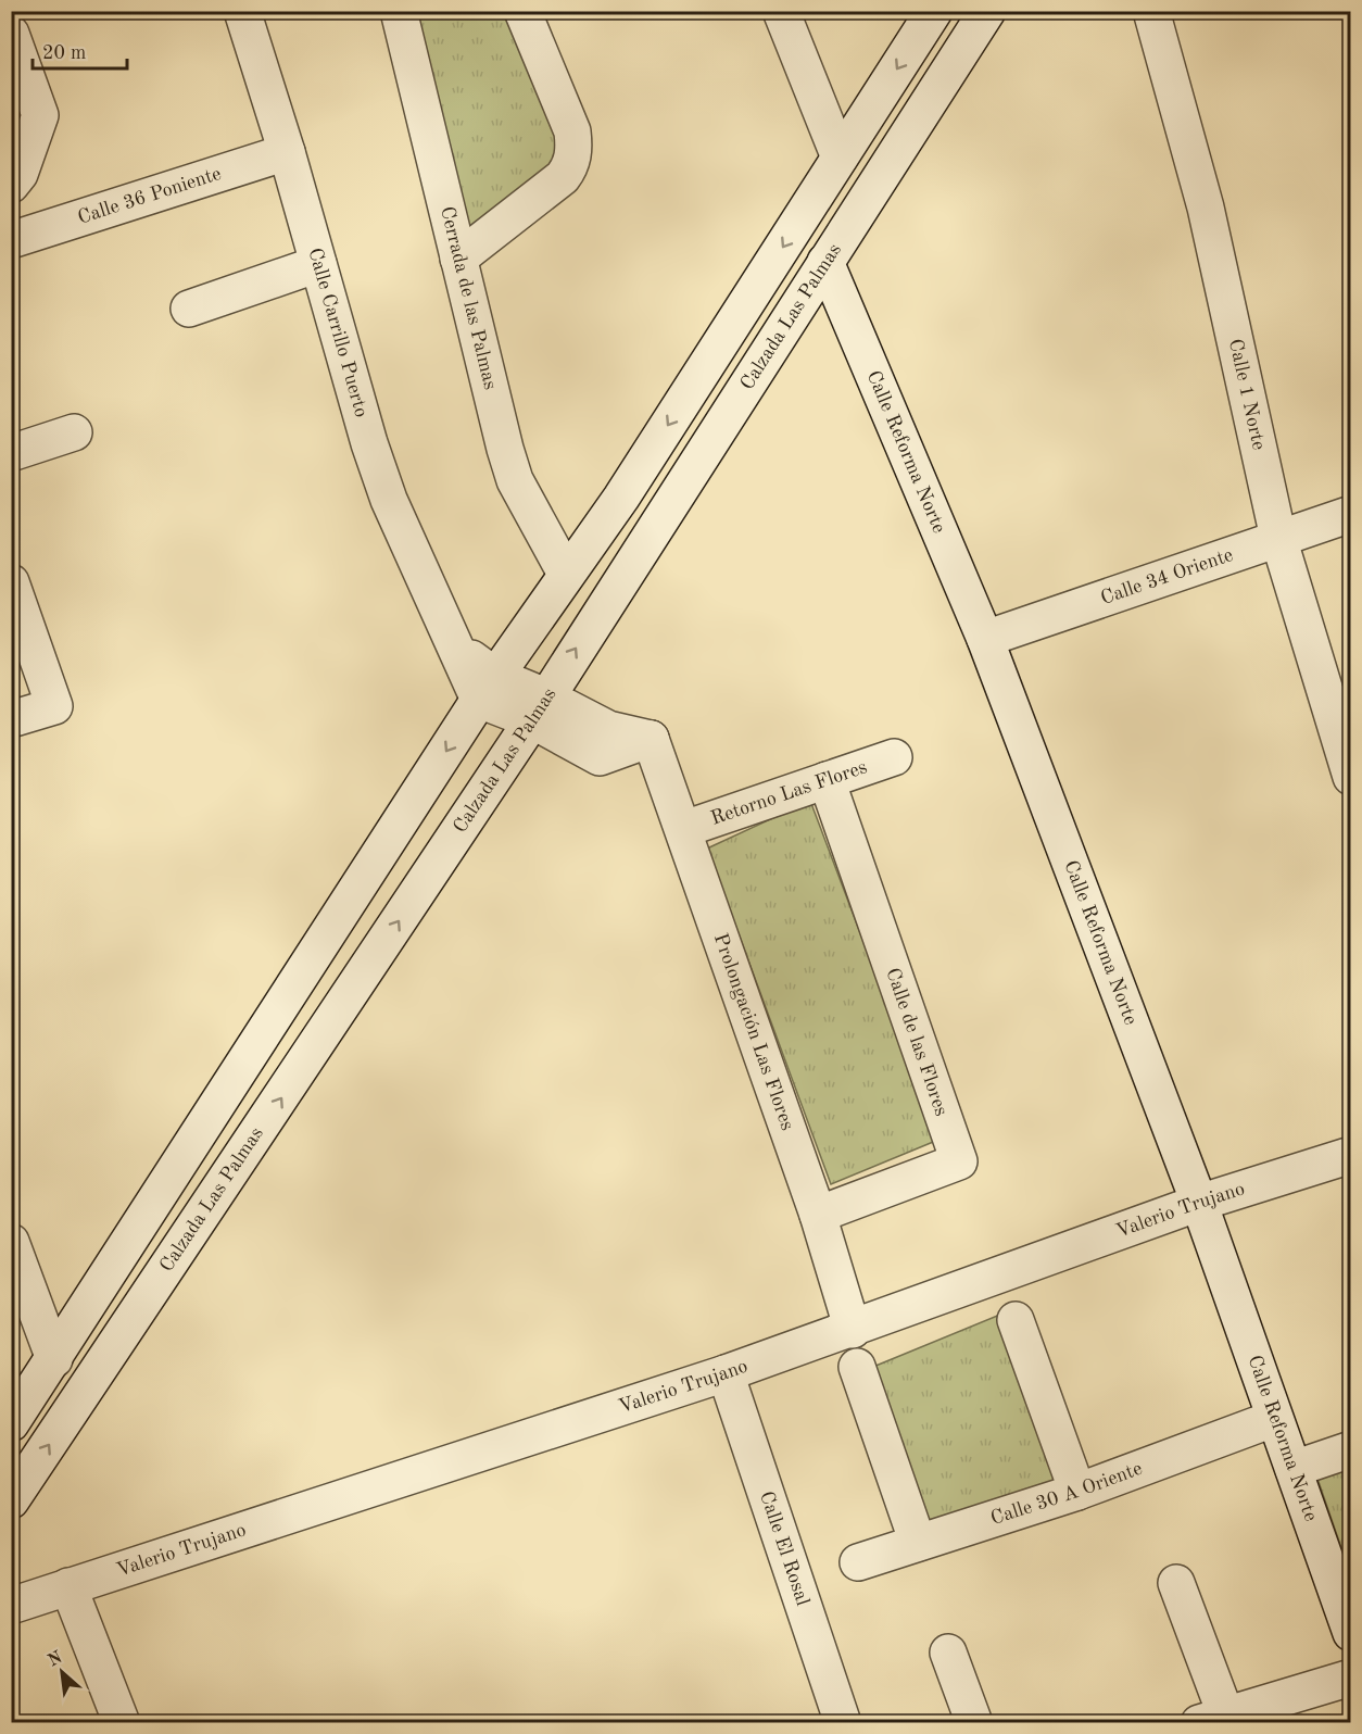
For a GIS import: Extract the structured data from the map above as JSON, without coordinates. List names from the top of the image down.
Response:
{
  "streets": {
    "street": [
      "Calle 36 Poniente",
      "Cerrada de las Palmas",
      "Calzada Las Palmas",
      "Calle Carrillo Puerto",
      "Calle 1 Norte",
      "Calle Reforma Norte",
      "Calle 34 Oriente",
      "Retorno Las Flores",
      "Prolongación Las Flores",
      "Calle de las Flores",
      "Valerio Trujano",
      "Calle 30 A Oriente",
      "Calle El Rosal"
    ]
  },
  "crossings": [
    ["Calle 36 Poniente", "Calle Carrillo Puerto"],
    ["Calzada Las Palmas", "Calle Reforma Norte"],
    ["Calzada Las Palmas", "Prolongación Las Flores"],
    ["Calle Carrillo Puerto", "Prolongación Las Flores"],
    ["Calle 1 Norte", "Calle 34 Oriente"],
    ["Calle Reforma Norte", "Calle 34 Oriente"],
    ["Calle Reforma Norte", "Valerio Trujano"],
    ["Calle Reforma Norte", "Calle 30 A Oriente"],
    ["Retorno Las Flores", "Prolongación Las Flores"],
    ["Retorno Las Flores", "Calle de las Flores"],
    ["Prolongación Las Flores", "Calle de las Flores"],
    ["Prolongación Las Flores", "Valerio Trujano"],
    ["Valerio Trujano", "Calle El Rosal"]
  ],
  "scale_bar": "20 m",
  "north": "top left"
}
